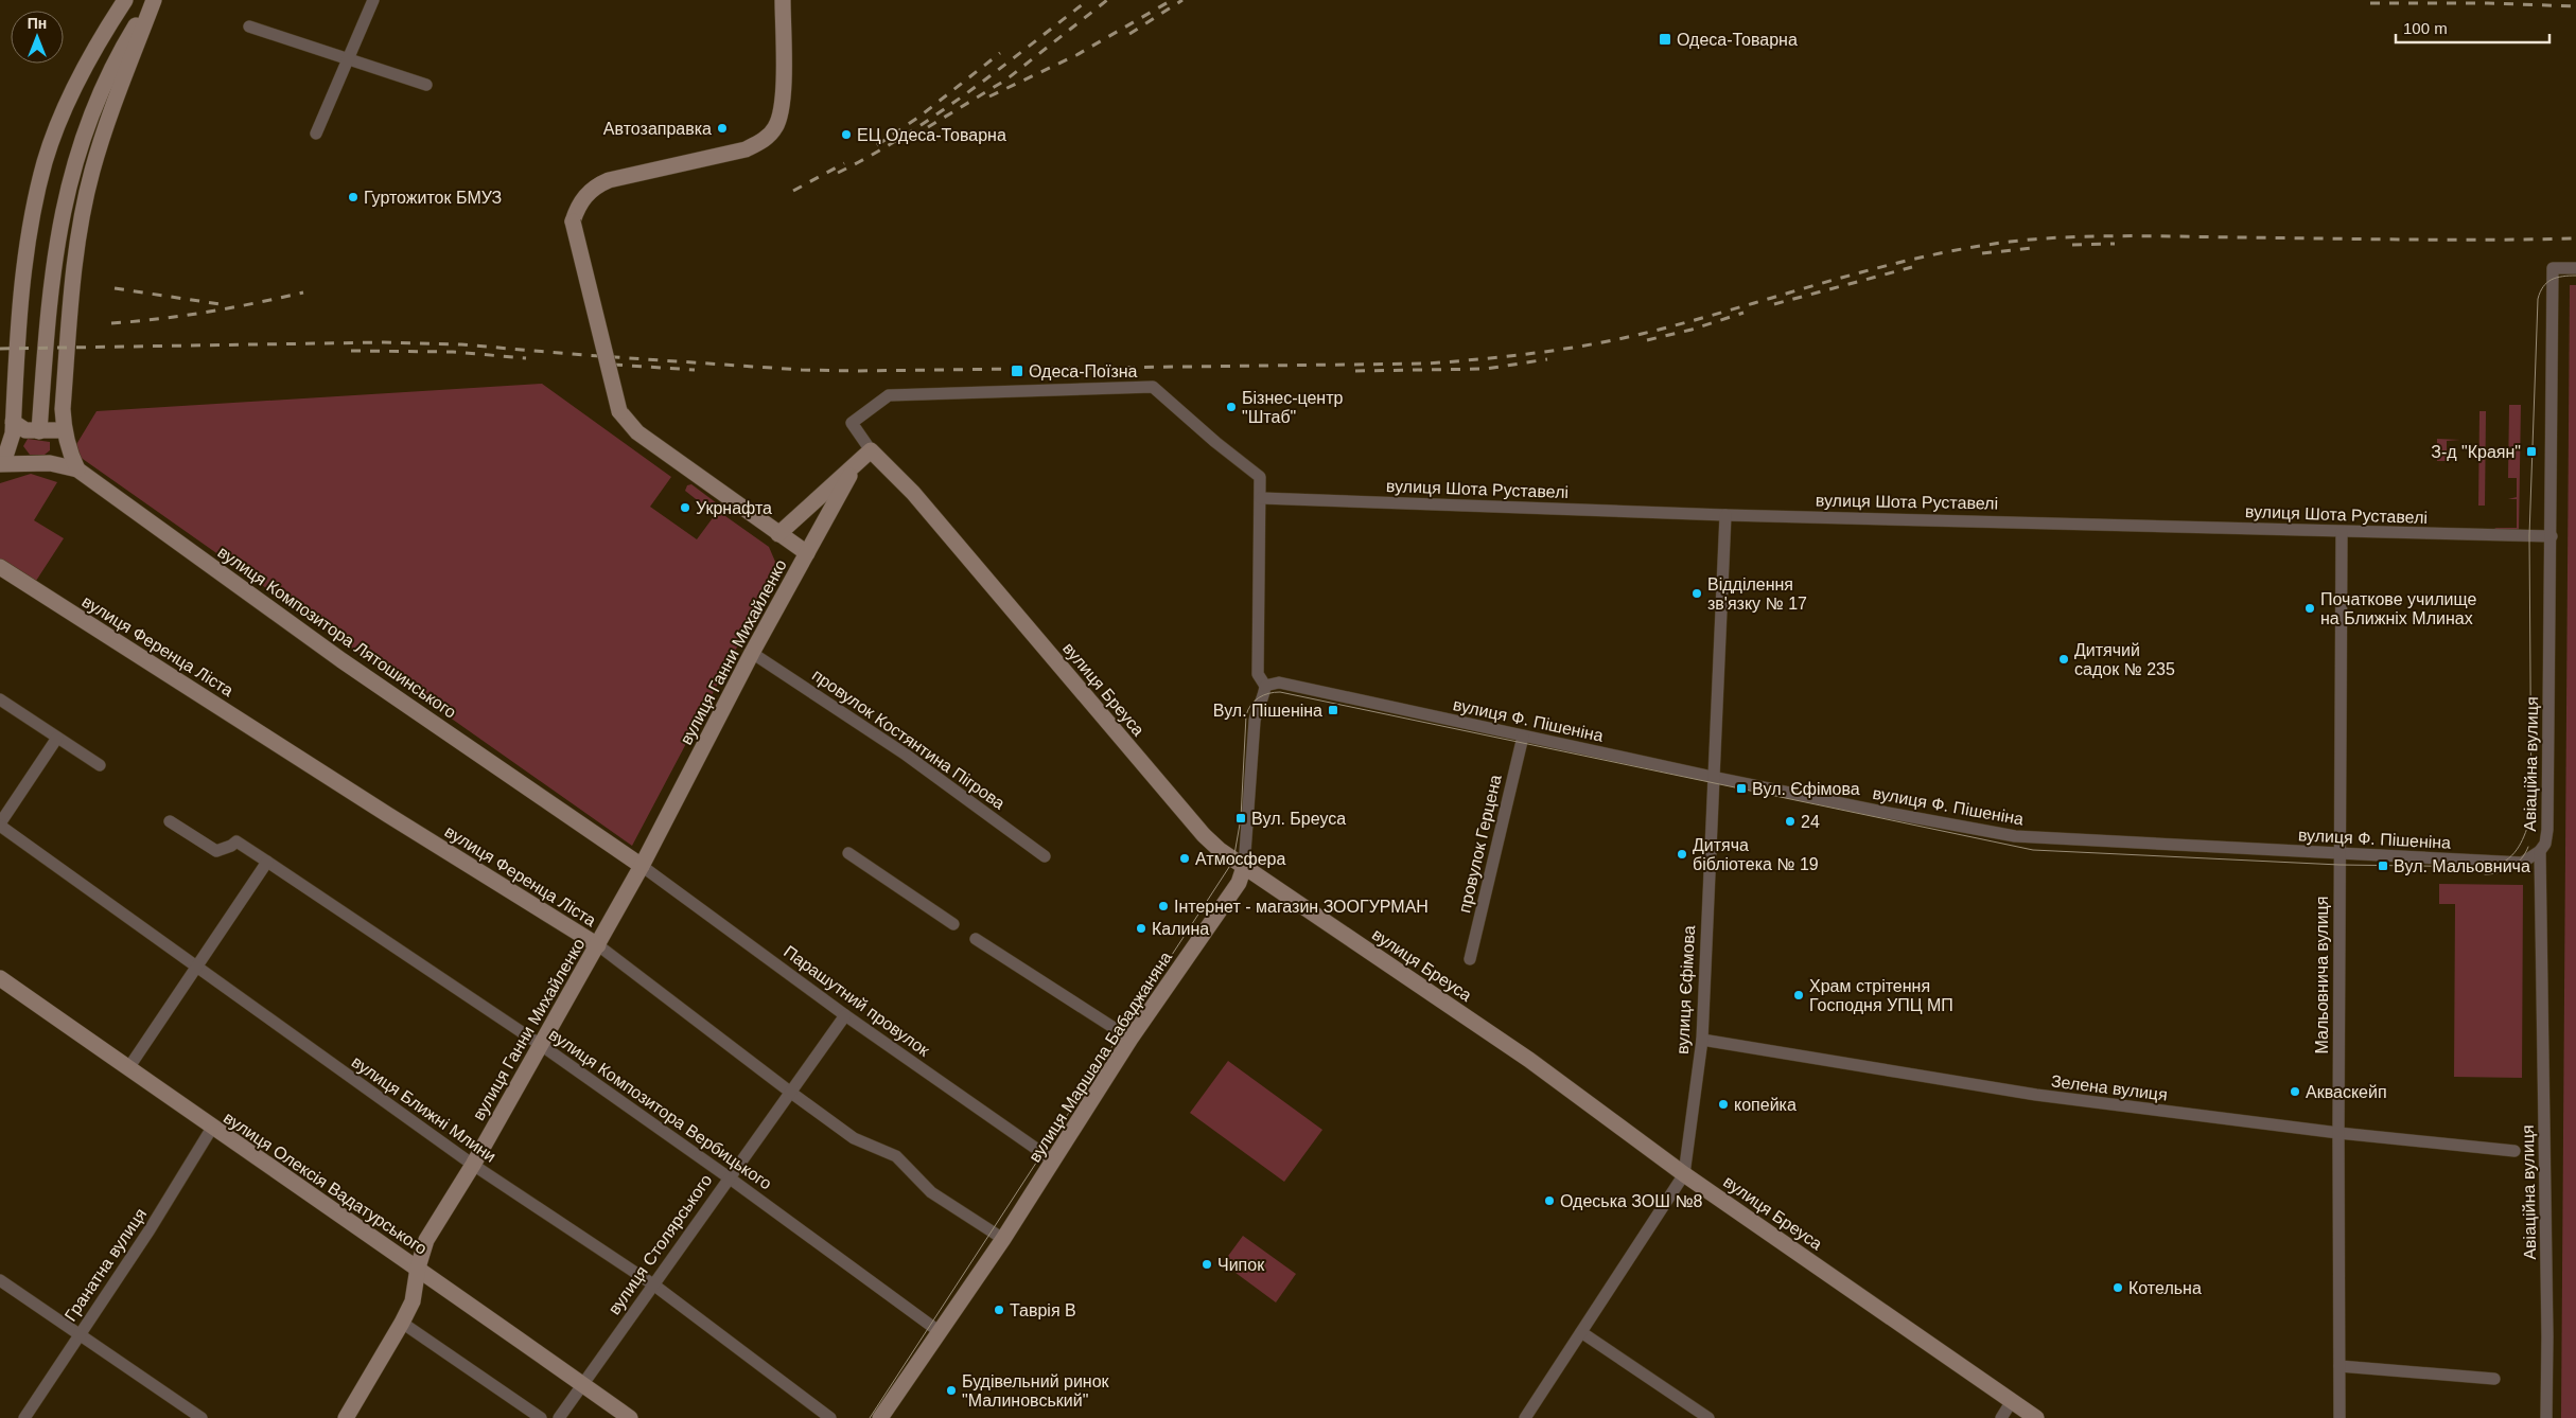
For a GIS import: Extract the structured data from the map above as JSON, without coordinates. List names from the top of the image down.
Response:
{
  "streets": {
    "street": [
      "вулиця Шота Руставелі",
      "вулиця Композитора Лятошинського",
      "вулиця Ференца Ліста",
      "вулиця Ганни Михайленко",
      "вулиця Бреуса",
      "вулиця Ф. Пішеніна",
      "провулок Костянтина Пігрова",
      "Авіаційна вулиця",
      "провулок Герцена",
      "Мальовнича вулиця",
      "вулиця Єфімова",
      "Парашутний провулок",
      "вулиця Маршала Бабаджаняна",
      "Зелена вулиця",
      "вулиця Ближні Млини",
      "вулиця Композитора Вербицького",
      "вулиця Олексія Вадатурського",
      "вулиця Столярського",
      "Гранатна вулиця"
    ]
  },
  "crossings": [
    ["вулиця Шота Руставелі", "Авіаційна вулиця"],
    ["вулиця Шота Руставелі", "Мальовнича вулиця"],
    ["вулиця Шота Руставелі", "вулиця Єфімова"],
    ["вулиця Композитора Лятошинського", "вулиця Ганни Михайленко"],
    ["вулиця Композитора Лятошинського", "Парашутний провулок"],
    ["вулиця Ференца Ліста", "вулиця Ганни Михайленко"],
    ["вулиця Ференца Ліста", "вулиця Маршала Бабаджаняна"],
    ["вулиця Ференца Ліста", "вулиця Столярського"],
    ["вулиця Ганни Михайленко", "вулиця Бреуса"],
    ["вулиця Ганни Михайленко", "провулок Костянтина Пігрова"],
    ["вулиця Ганни Михайленко", "Парашутний провулок"],
    ["вулиця Ганни Михайленко", "вулиця Ближні Млини"],
    ["вулиця Ганни Михайленко", "вулиця Композитора Вербицького"],
    ["вулиця Ганни Михайленко", "вулиця Олексія Вадатурського"],
    ["вулиця Бреуса", "вулиця Єфімова"],
    ["вулиця Бреуса", "вулиця Маршала Бабаджаняна"],
    ["вулиця Ф. Пішеніна", "Авіаційна вулиця"],
    ["вулиця Ф. Пішеніна", "провулок Герцена"],
    ["вулиця Ф. Пішеніна", "Мальовнича вулиця"],
    ["вулиця Ф. Пішеніна", "вулиця Єфімова"],
    ["вулиця Ф. Пішеніна", "вулиця Маршала Бабаджаняна"],
    ["Мальовнича вулиця", "Зелена вулиця"],
    ["вулиця Єфімова", "Зелена вулиця"],
    ["Парашутний провулок", "вулиця Маршала Бабаджаняна"],
    ["Парашутний провулок", "вулиця Столярського"],
    ["вулиця Маршала Бабаджаняна", "вулиця Композитора Вербицького"],
    ["вулиця Ближні Млини", "вулиця Столярського"],
    ["вулиця Композитора Вербицького", "вулиця Столярського"],
    ["вулиця Олексія Вадатурського", "вулиця Столярського"],
    ["вулиця Олексія Вадатурського", "Гранатна вулиця"]
  ],
  "places": {
    "transit": [
      "Одеса-Товарна",
      "Одеса-Поїзна",
      "З-д \"Краян\"",
      "Вул. Пішеніна",
      "Вул. Єфімова",
      "Вул. Бреуса",
      "Вул. Мальовнича"
    ],
    "other": [
      "Автозаправка",
      "ЕЦ Одеса-Товарна",
      "Гуртожиток БМУЗ",
      "Бізнес-центр \"Штаб\"",
      "Укрнафта",
      "Відділення зв'язку № 17",
      "Початкове училище на Ближніх Млинах",
      "Дитячий садок № 235",
      "24",
      "Дитяча бібліотека № 19",
      "Атмосфера",
      "Інтернет - магазин ЗООГУРМАН",
      "Калина",
      "Храм стрітення Господня УПЦ МП",
      "Акваскейп",
      "копейка",
      "Одеська ЗОШ №8",
      "Чипок",
      "Котельна",
      "Таврія В",
      "Будівельний ринок \"Малиновський\""
    ]
  },
  "scale_bar": "100 m",
  "north": "top"
}
